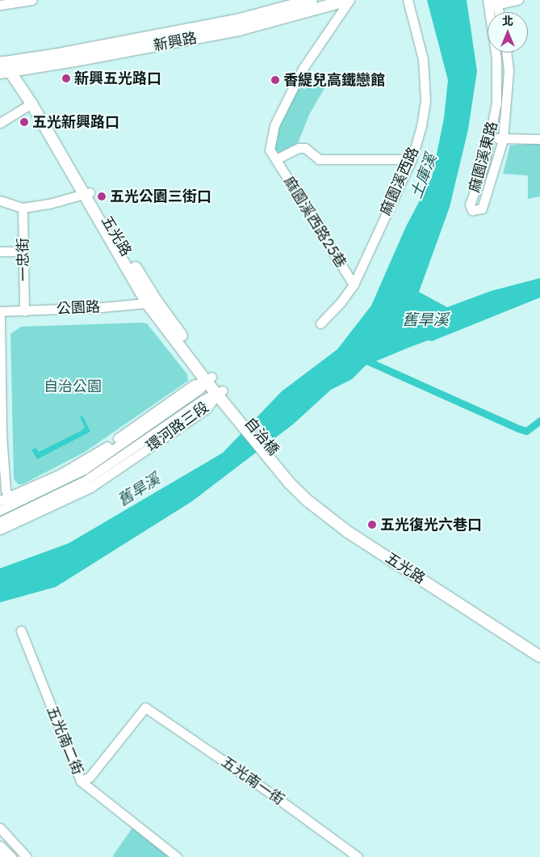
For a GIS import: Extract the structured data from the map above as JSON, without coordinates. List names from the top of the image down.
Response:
{
  "streets": {
    "main road": ["新興路", "五光路", "自治橋"],
    "street": [
      "麻園溪東路",
      "麻園溪西路",
      "麻園溪西路25巷",
      "一忠街",
      "公園路",
      "環河路三段",
      "五光南二街",
      "五光南一街"
    ]
  },
  "crossings": [
    ["新興路", "麻園溪西路25巷"],
    ["新興路", "五光路"],
    ["麻園溪西路", "麻園溪西路25巷"],
    ["五光路", "公園路"],
    ["五光路", "環河路三段"],
    ["五光路", "自治橋"],
    ["一忠街", "公園路"],
    ["五光南二街", "五光南一街"]
  ],
  "water": ["土庫溪", "舊旱溪"],
  "parks": ["自治公園"],
  "places": [
    "新興五光路口",
    "香緹兒高鐵戀館",
    "五光新興路口",
    "五光公園三街口",
    "五光復光六巷口"
  ],
  "north": "top"
}
